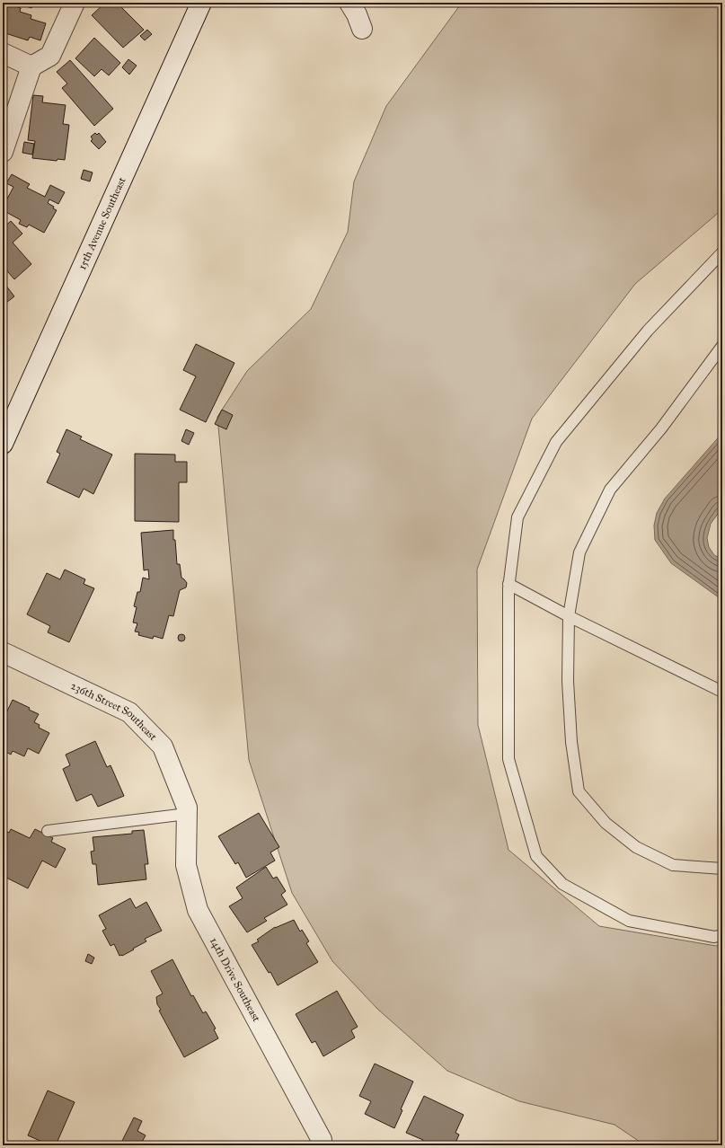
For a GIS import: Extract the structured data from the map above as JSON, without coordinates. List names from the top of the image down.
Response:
{
  "streets": {
    "street": ["15th Avenue Southeast", "236th Street Southeast", "14th Drive Southeast"]
  },
  "crossings": [
    ["236th Street Southeast", "14th Drive Southeast"]
  ]
}
